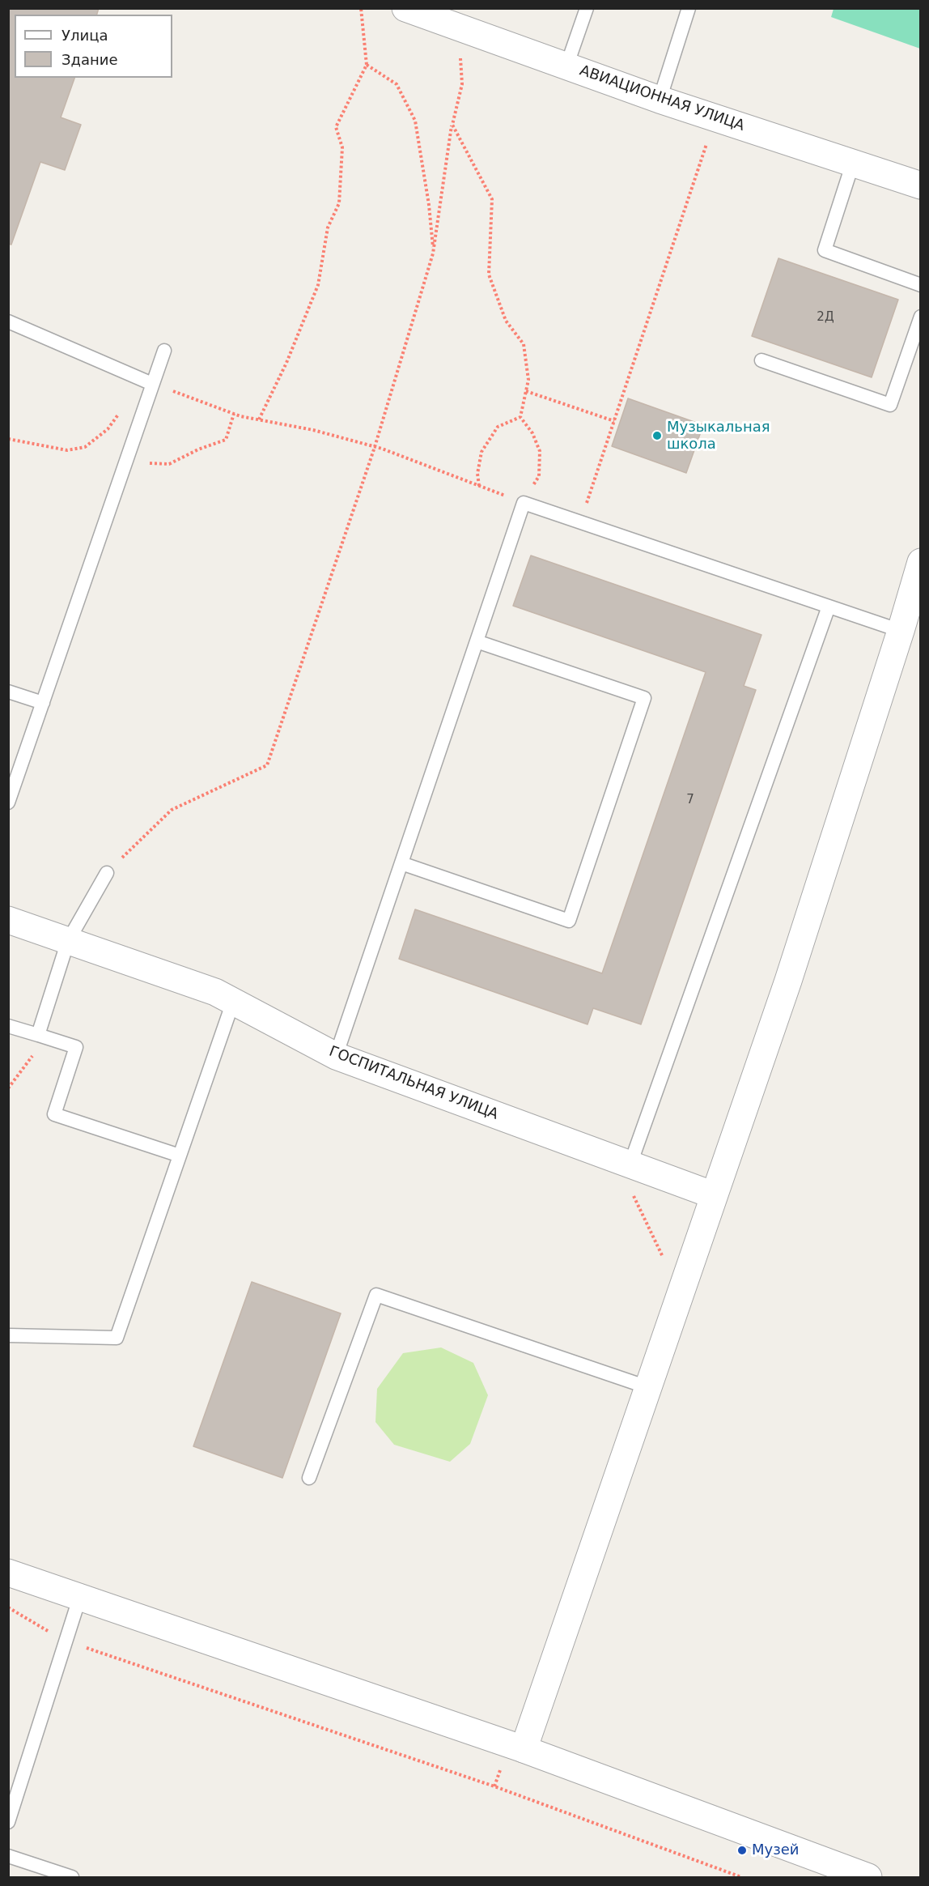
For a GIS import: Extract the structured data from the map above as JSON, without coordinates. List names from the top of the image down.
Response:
{
  "streets": {
    "street": ["АВИАЦИОННАЯ УЛИЦА", "ГОСПИТАЛЬНАЯ УЛИЦА"]
  },
  "places": ["Музыкальная школа", "Музей"],
  "house_numbers": ["2Д", "7"],
  "legend": ["Улица", "Здание"]
}
